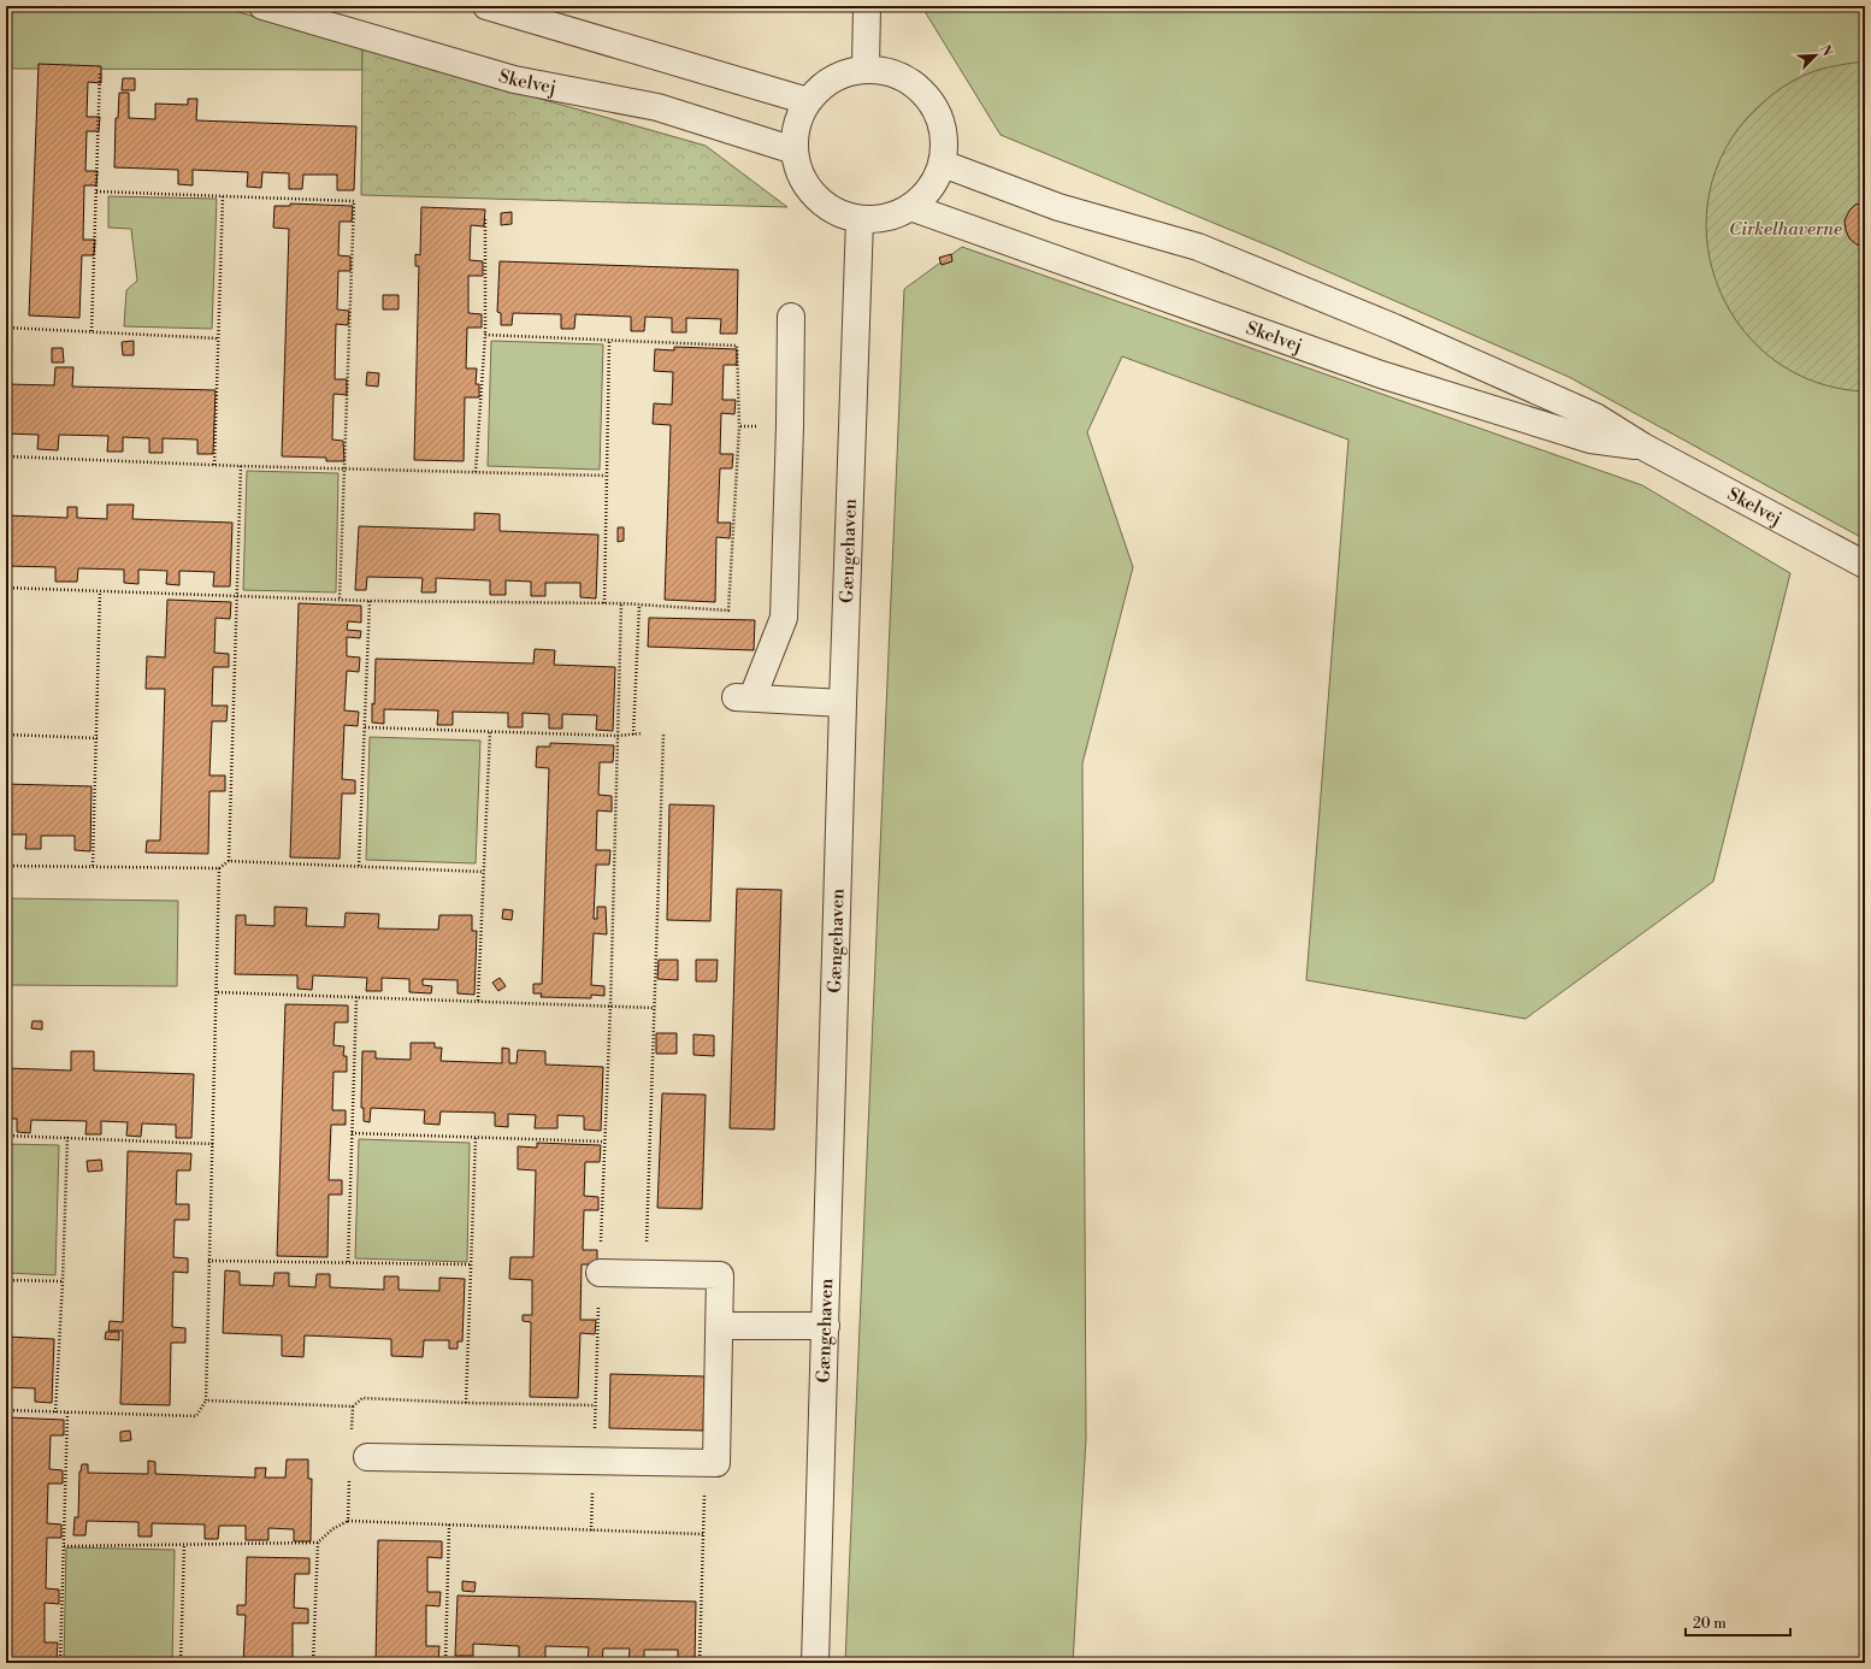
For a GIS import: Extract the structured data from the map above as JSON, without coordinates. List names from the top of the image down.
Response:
{
  "streets": {
    "street": ["Skelvej", "Gængehaven"]
  },
  "crossings": [
    ["Skelvej", "Gængehaven"]
  ],
  "parks": ["Cirkelhaverne"],
  "scale_bar": "20 m",
  "north": "top right"
}
